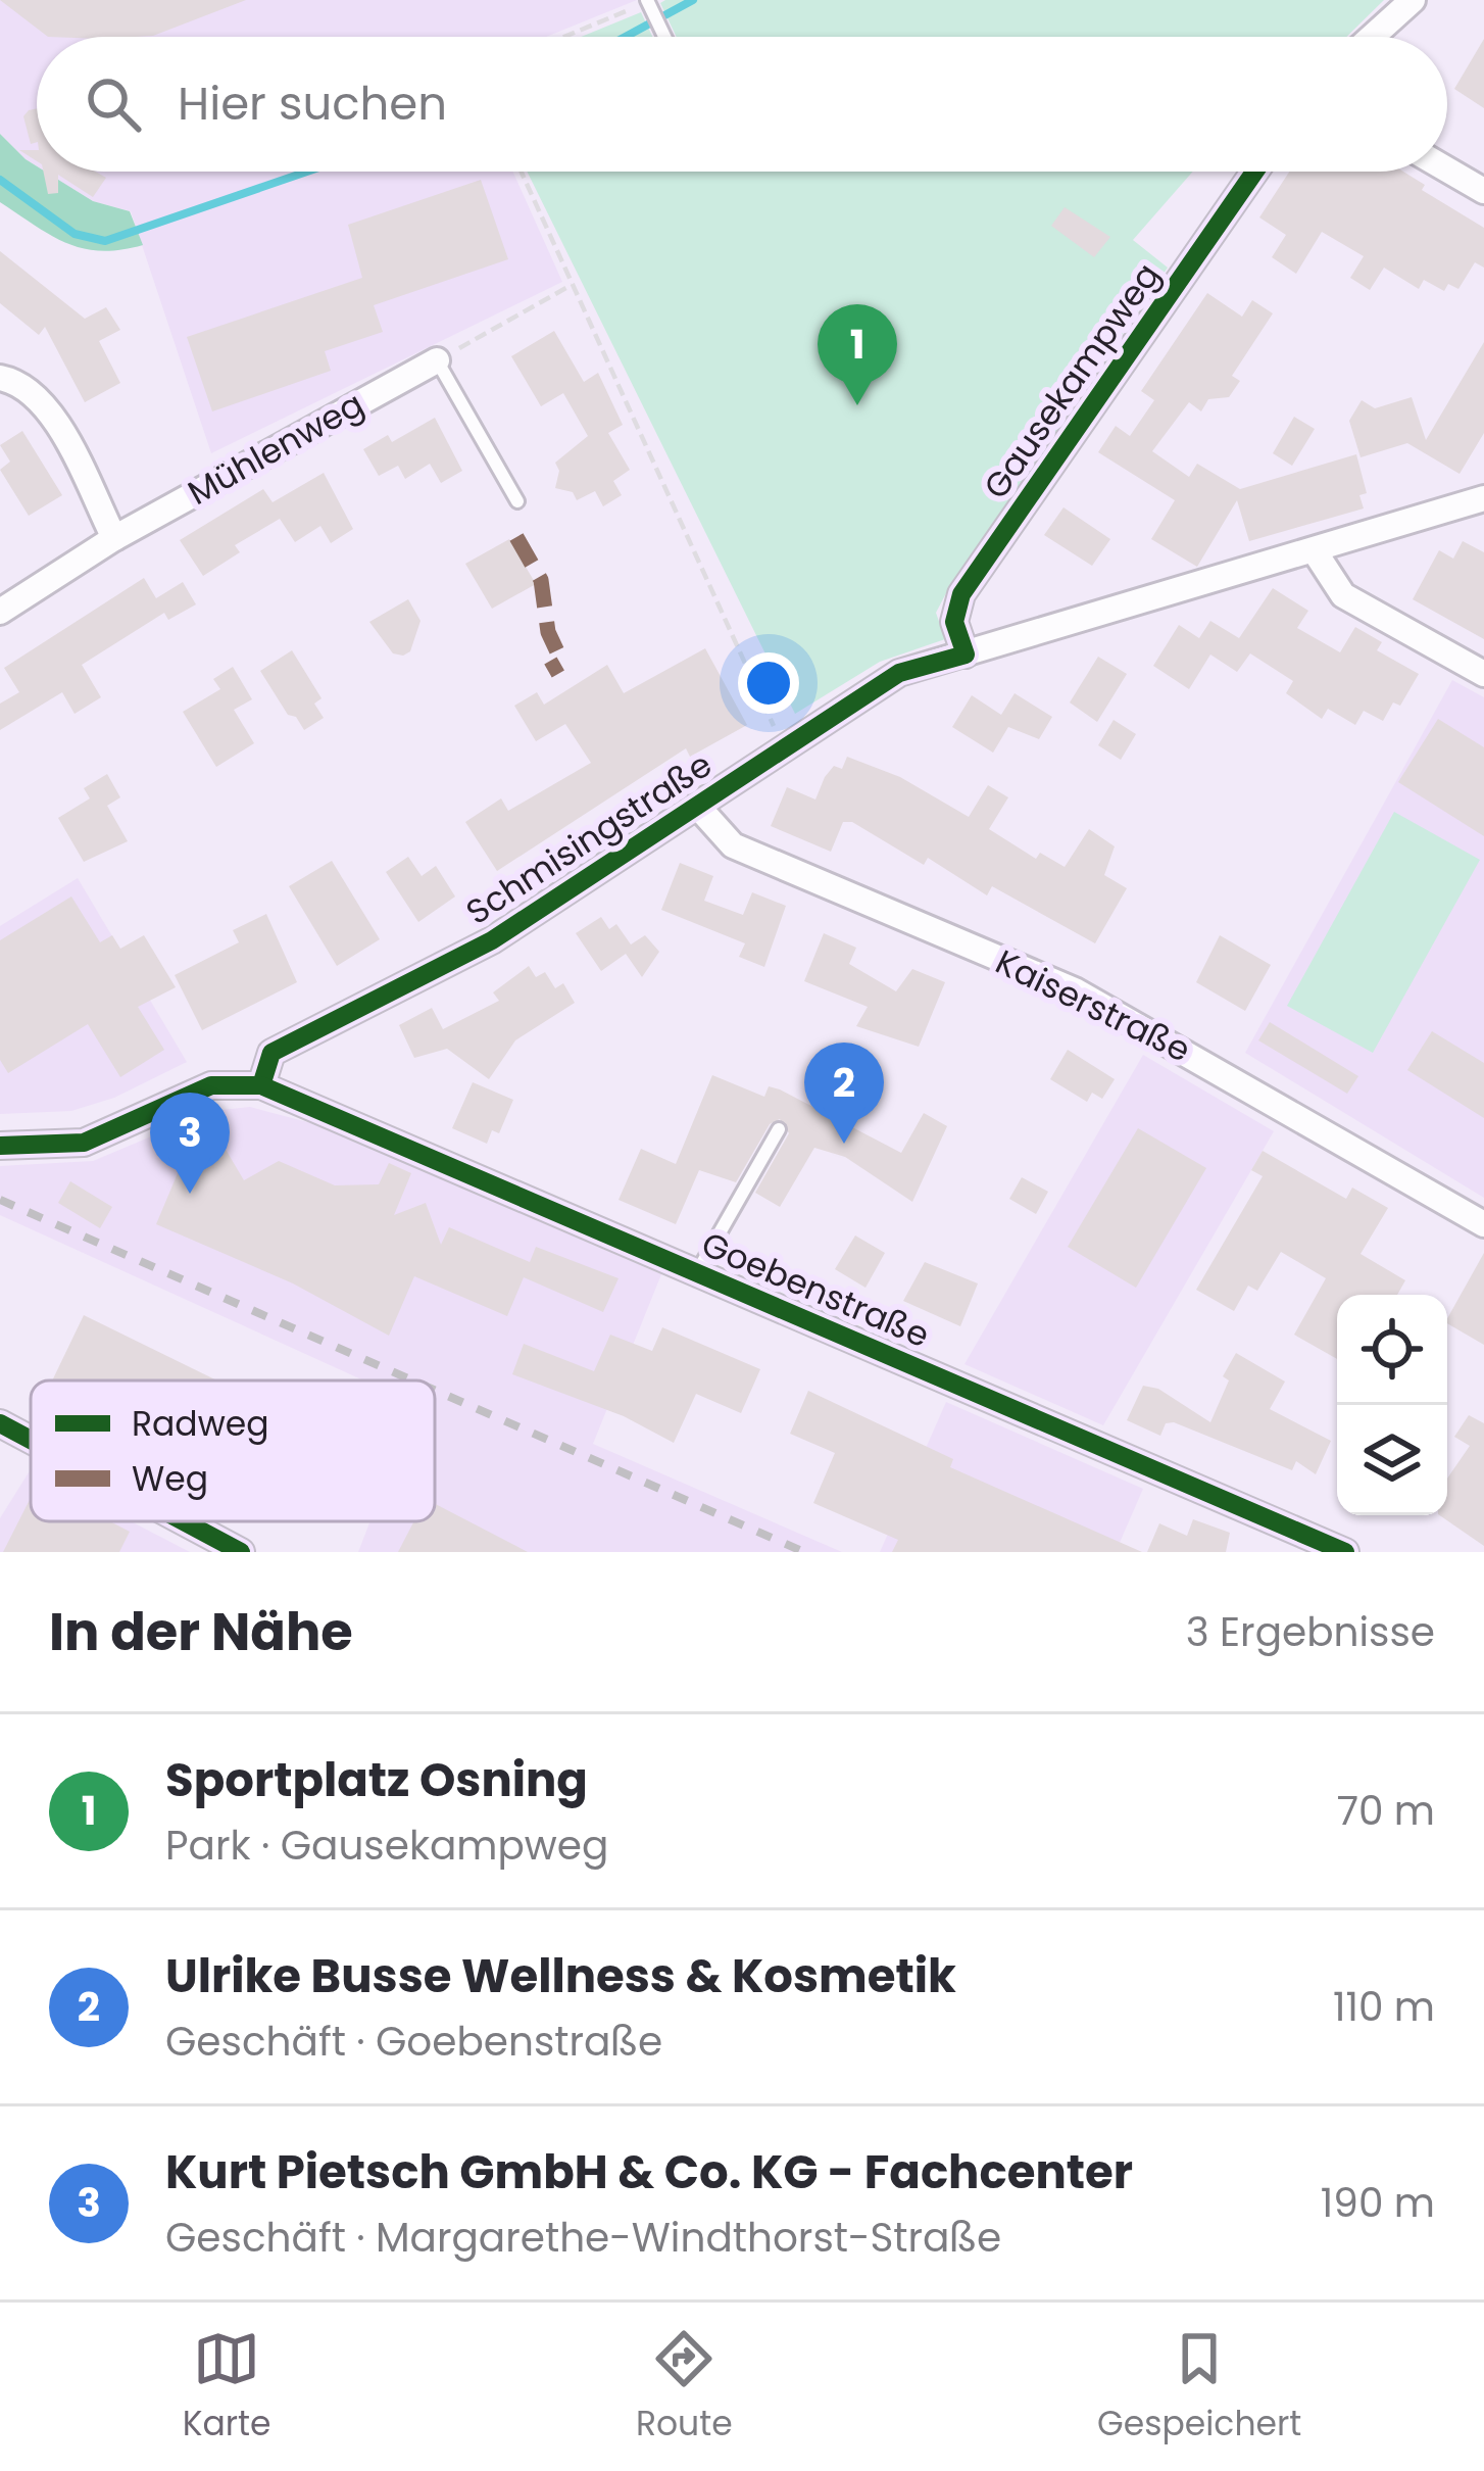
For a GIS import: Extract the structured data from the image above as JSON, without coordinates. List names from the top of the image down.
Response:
{
  "streets": {
    "street": [
      "Gausekampweg",
      "Mühlenweg",
      "Schmisingstraße",
      "Kaiserstraße",
      "Goebenstraße"
    ]
  },
  "crossings": [
    ["Gausekampweg", "Schmisingstraße"],
    ["Schmisingstraße", "Kaiserstraße"],
    ["Schmisingstraße", "Goebenstraße"]
  ],
  "legend": ["Radweg", "Weg"],
  "page": {
    "search": "Hier suchen",
    "pins": ["1", "2", "3"],
    "heading": ["In der Nähe", "3 Ergebnisse"],
    "list": [
      {
        "mark": "1",
        "name": "Sportplatz Osning",
        "note": "Park · Gausekampweg",
        "value": "70 m"
      },
      {
        "mark": "2",
        "name": "Ulrike Busse Wellness & Kosmetik",
        "note": "Geschäft · Goebenstraße",
        "value": "110 m"
      },
      {
        "mark": "3",
        "name": "Kurt Pietsch GmbH & Co. KG - Fachcenter",
        "note": "Geschäft · Margarethe-Windthorst-Straße",
        "value": "190 m"
      }
    ],
    "nav": ["Karte", "Route", "Gespeichert"]
  }
}
